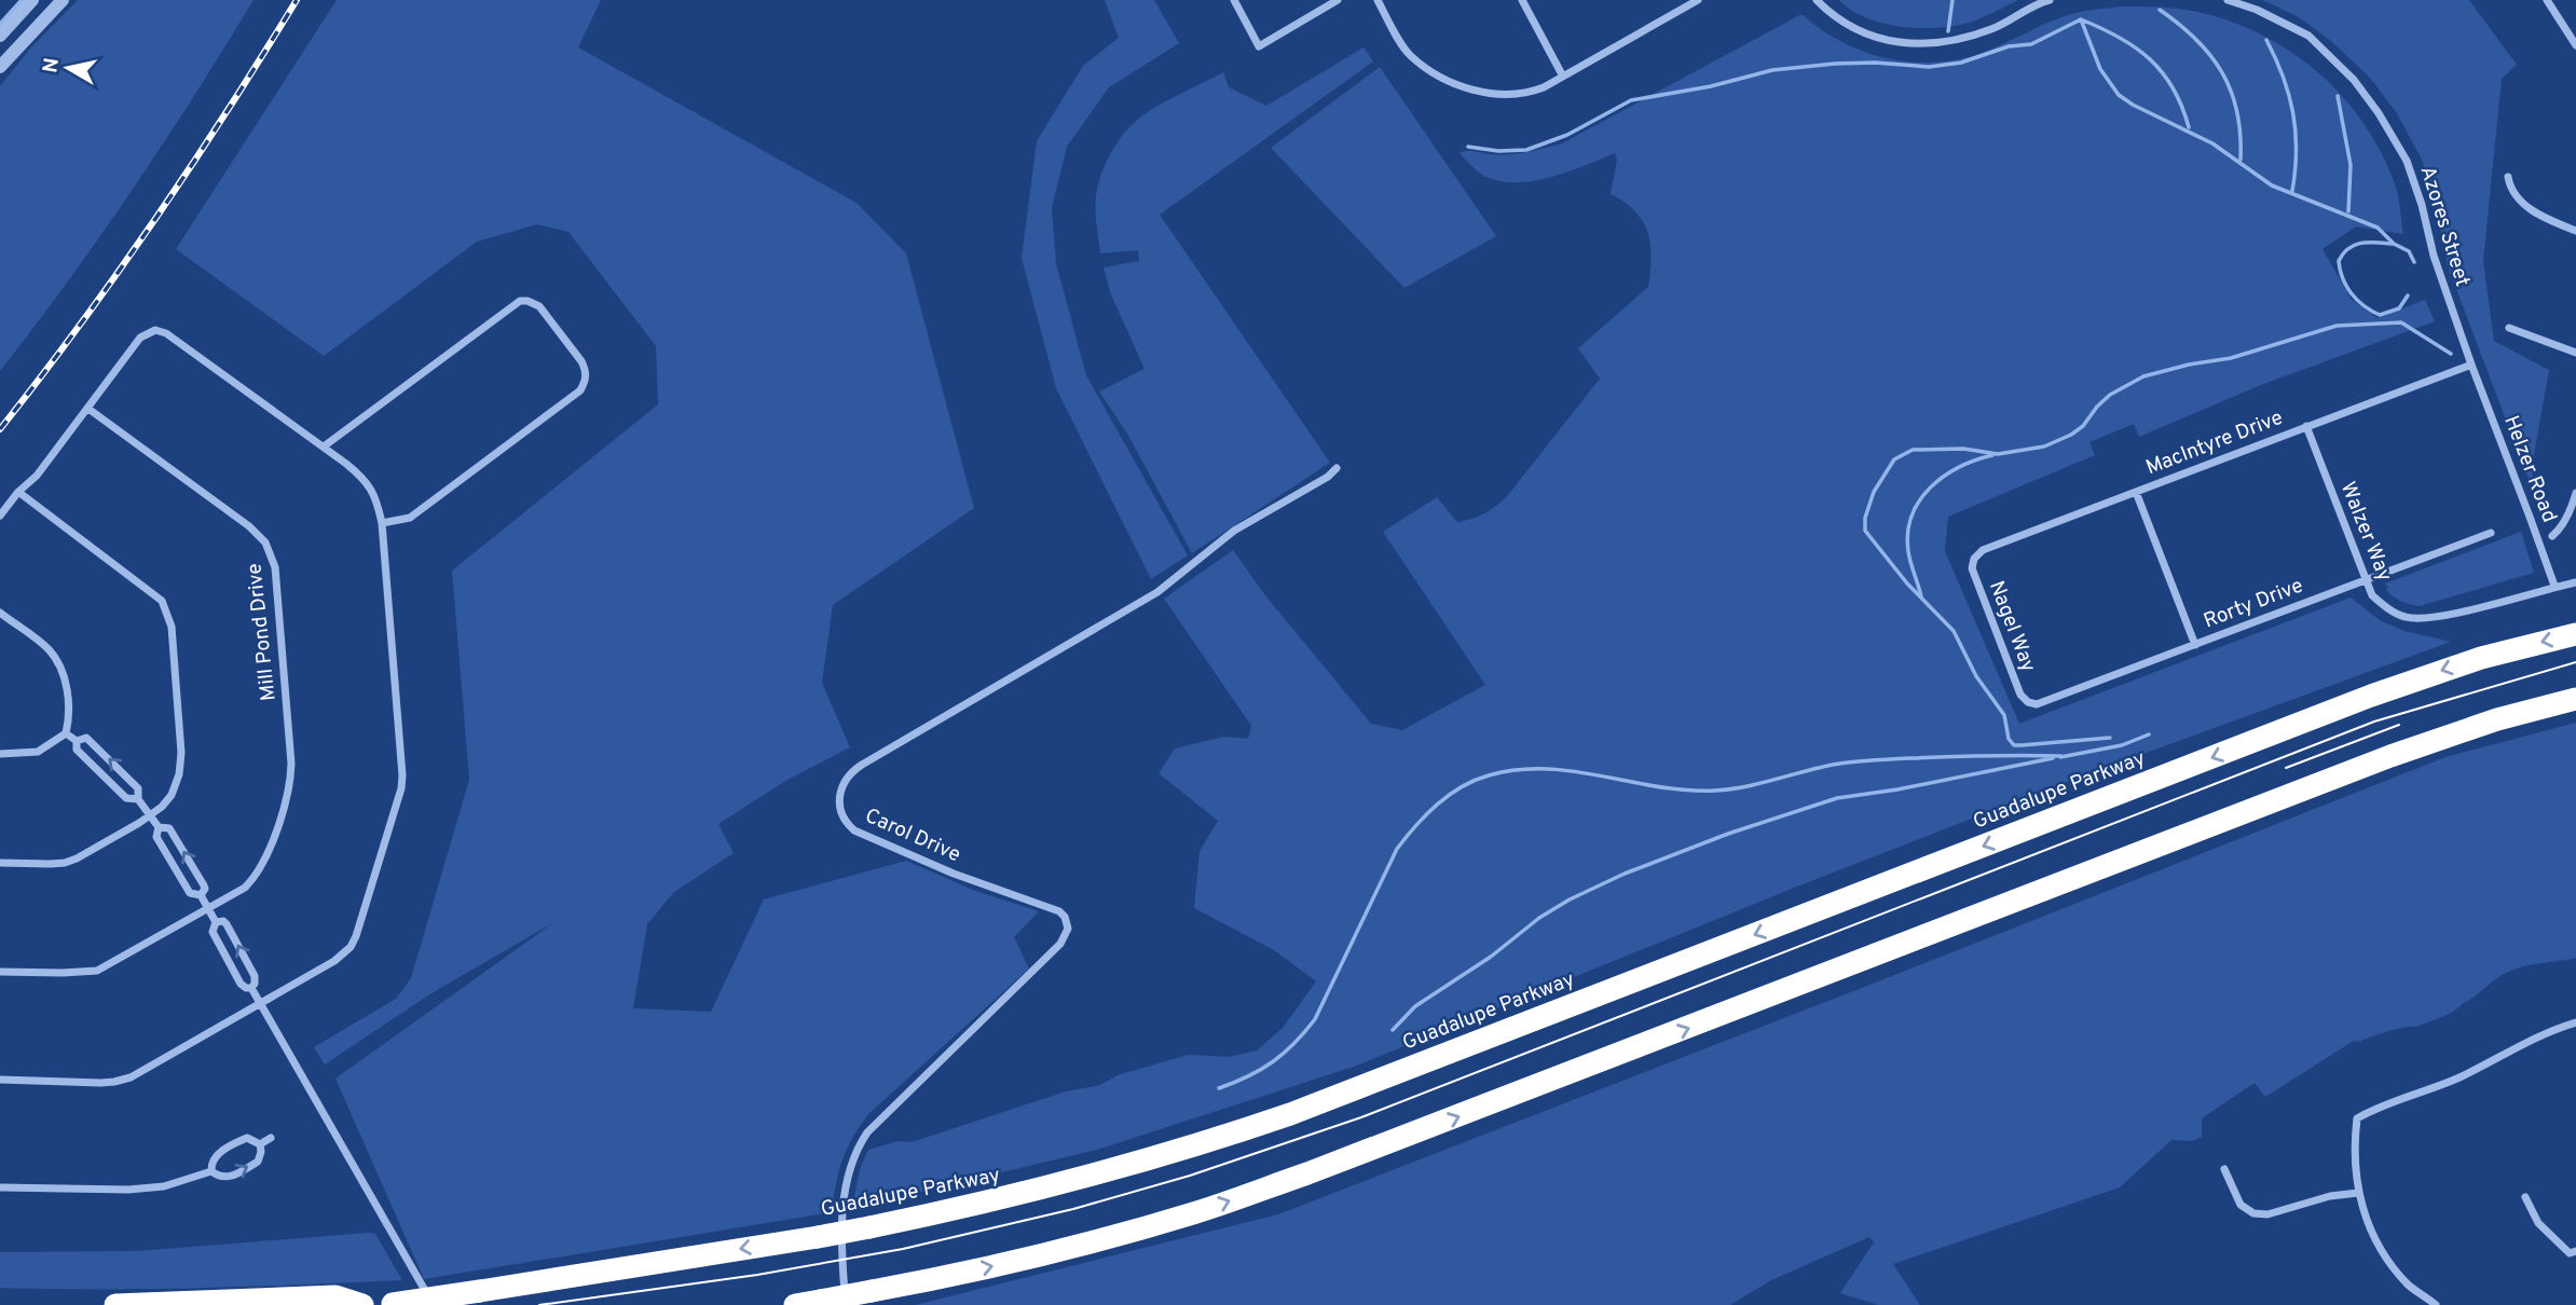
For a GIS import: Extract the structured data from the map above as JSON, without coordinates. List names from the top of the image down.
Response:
{
  "streets": {
    "highway": ["Guadalupe Parkway"],
    "street": [
      "Azores Street",
      "MacIntyre Drive",
      "Helzer Road",
      "Walzer Way",
      "Rorty Drive",
      "Nagel Way",
      "Mill Pond Drive",
      "Carol Drive"
    ]
  },
  "crossings": [
    ["Azores Street", "MacIntyre Drive"],
    ["Azores Street", "Helzer Road"],
    ["MacIntyre Drive", "Helzer Road"],
    ["MacIntyre Drive", "Walzer Way"],
    ["MacIntyre Drive", "Nagel Way"],
    ["Helzer Road", "Walzer Way"],
    ["Walzer Way", "Rorty Drive"],
    ["Rorty Drive", "Nagel Way"]
  ],
  "north": "left"
}
